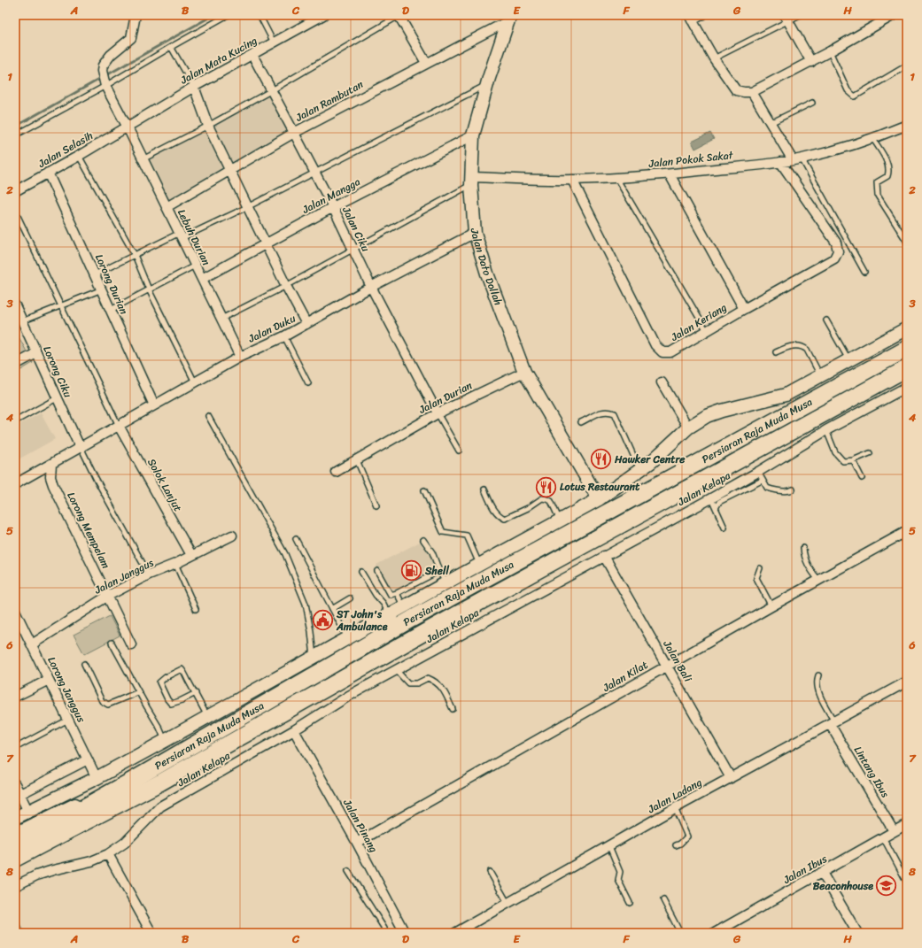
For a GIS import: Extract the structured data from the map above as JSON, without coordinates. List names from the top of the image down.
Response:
{
  "streets": {
    "highway": ["Persiaran Raja Muda Musa"],
    "street": [
      "Jalan Mata Kucing",
      "Jalan Rambutan",
      "Jalan Selasih",
      "Jalan Pokok Sakat",
      "Jalan Mangga",
      "Jalan Ciku",
      "Lebuh Durian",
      "Jalan Dato Dollah",
      "Lorong Durian",
      "Jalan Keriang",
      "Jalan Duku",
      "Lorong Ciku",
      "Jalan Durian",
      "Solok Lanjut",
      "Jalan Kelapa",
      "Lorong Mempelam",
      "Jalan Janggus",
      "Jalan Bali",
      "Jalan Kilat",
      "Lorong Janggus",
      "Lintang Ibus",
      "Jalan Ladang",
      "Jalan Pinang",
      "Jalan Ibus"
    ]
  },
  "crossings": [
    ["Jalan Mata Kucing", "Jalan Selasih"],
    ["Jalan Mata Kucing", "Jalan Ciku"],
    ["Jalan Mata Kucing", "Lebuh Durian"],
    ["Jalan Rambutan", "Jalan Ciku"],
    ["Jalan Rambutan", "Lebuh Durian"],
    ["Jalan Rambutan", "Jalan Dato Dollah"],
    ["Jalan Selasih", "Lebuh Durian"],
    ["Jalan Selasih", "Lorong Durian"],
    ["Jalan Pokok Sakat", "Jalan Dato Dollah"],
    ["Jalan Pokok Sakat", "Jalan Keriang"],
    ["Jalan Mangga", "Jalan Ciku"],
    ["Jalan Mangga", "Lebuh Durian"],
    ["Jalan Mangga", "Jalan Dato Dollah"],
    ["Jalan Ciku", "Jalan Duku"],
    ["Jalan Ciku", "Jalan Durian"],
    ["Lebuh Durian", "Jalan Duku"],
    ["Jalan Dato Dollah", "Jalan Duku"],
    ["Jalan Dato Dollah", "Jalan Durian"],
    ["Lorong Durian", "Jalan Duku"],
    ["Jalan Duku", "Lorong Ciku"],
    ["Jalan Duku", "Solok Lanjut"],
    ["Jalan Duku", "Lorong Mempelam"],
    ["Lorong Ciku", "Jalan Janggus"],
    ["Solok Lanjut", "Jalan Janggus"],
    ["Jalan Kelapa", "Jalan Bali"],
    ["Jalan Kelapa", "Jalan Pinang"],
    ["Lorong Mempelam", "Jalan Janggus"],
    ["Jalan Janggus", "Lorong Janggus"],
    ["Jalan Bali", "Jalan Kilat"],
    ["Jalan Bali", "Jalan Ladang"],
    ["Jalan Kilat", "Jalan Pinang"],
    ["Lintang Ibus", "Jalan Ladang"],
    ["Lintang Ibus", "Jalan Ibus"]
  ],
  "places": {
    "restaurant": ["Hawker Centre", "Lotus Restaurant"],
    "fuel station": ["Shell"],
    "public building": ["ST John's Ambulance"],
    "school or university": ["Beaconhouse"]
  },
  "grid": {
    "columns": [
      "A",
      "B",
      "C",
      "D",
      "E",
      "F",
      "G",
      "H"
    ],
    "rows": [
      "1",
      "2",
      "3",
      "4",
      "5",
      "6",
      "7",
      "8"
    ]
  }
}
